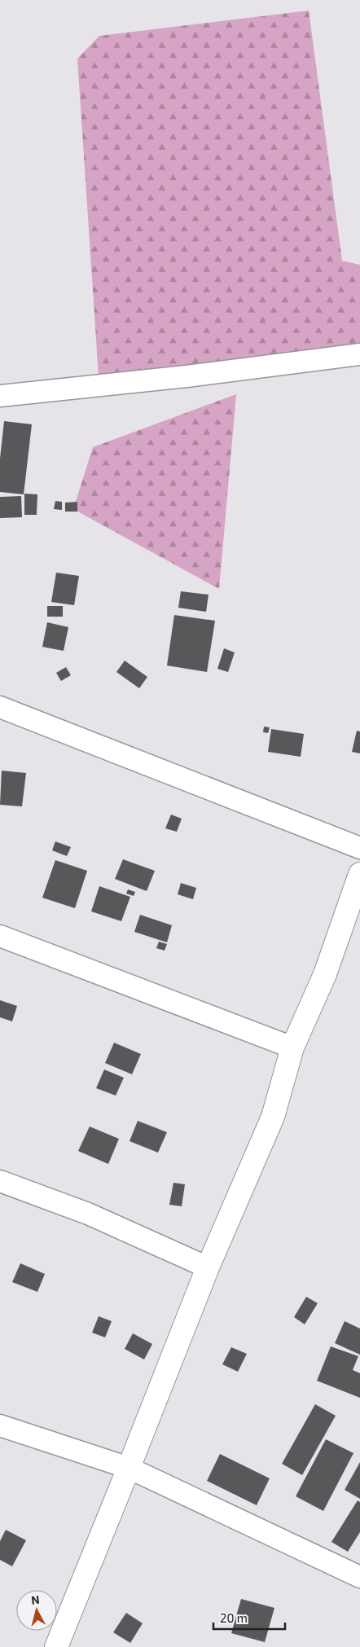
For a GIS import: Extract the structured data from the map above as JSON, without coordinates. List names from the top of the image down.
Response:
{
  "scale_bar": "20 m",
  "north": "top"
}
